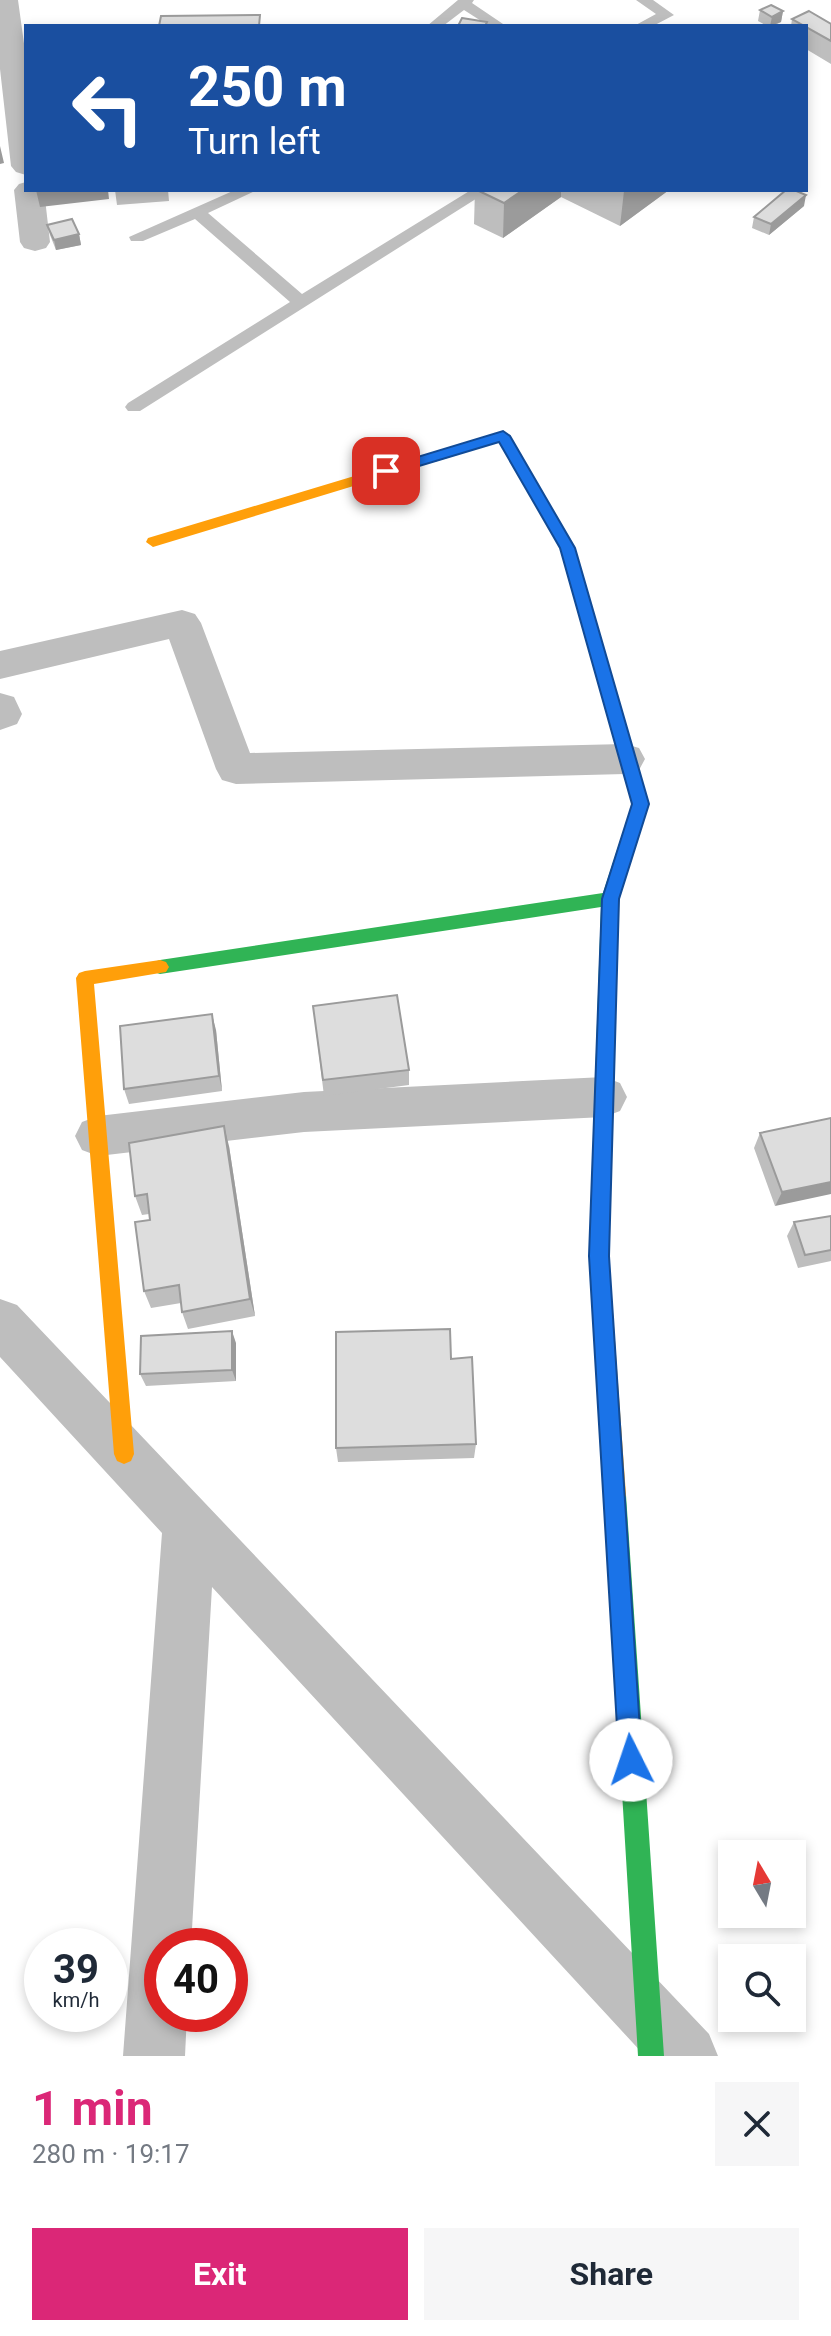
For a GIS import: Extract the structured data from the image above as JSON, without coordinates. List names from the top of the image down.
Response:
{
  "north": "top",
  "page": {
    "turn": ["250 m", "Turn left"],
    "speed": "39 km/h",
    "limit": "40",
    "heading": ["1 min", "280 m · 19:17"],
    "buttons": ["Exit", "Share"]
  }
}
